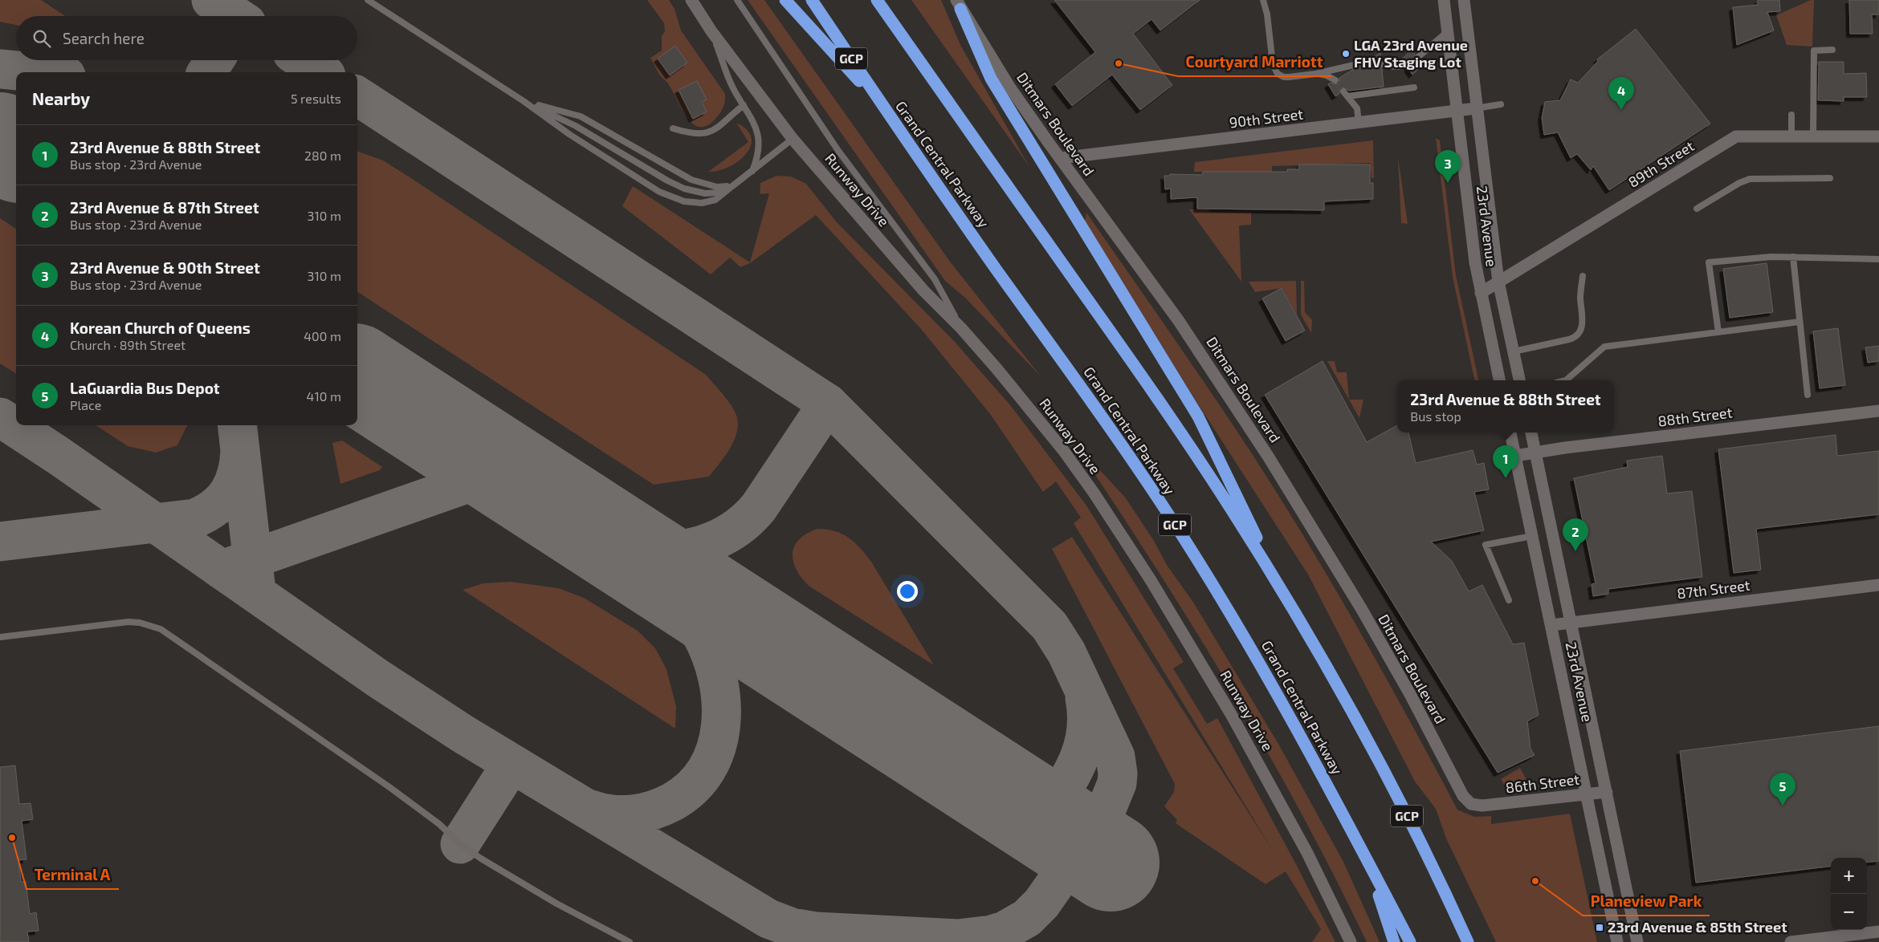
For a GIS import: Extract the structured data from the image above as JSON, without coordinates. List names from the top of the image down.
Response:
{
  "streets": {
    "highway": ["GCP", "Grand Central Parkway"],
    "street": [
      "90th Street",
      "Ditmars Boulevard",
      "89th Street",
      "Runway Drive",
      "23rd Avenue",
      "88th Street",
      "87th Street",
      "86th Street"
    ]
  },
  "crossings": [
    ["90th Street", "Ditmars Boulevard"],
    ["90th Street", "23rd Avenue"],
    ["Ditmars Boulevard", "86th Street"],
    ["89th Street", "23rd Avenue"],
    ["23rd Avenue", "88th Street"],
    ["23rd Avenue", "87th Street"],
    ["23rd Avenue", "86th Street"]
  ],
  "places": {
    "other": [
      "LGA 23rd Avenue FHV Staging Lot",
      "Courtyard Marriott",
      "Terminal A",
      "Planeview Park"
    ],
    "transit": ["23rd Avenue & 85th Street"]
  },
  "page": {
    "search": "Search here",
    "heading": ["Nearby", "5 results"],
    "pins": [
      "4",
      "3",
      "1",
      "2",
      "5"
    ],
    "list": [
      {
        "mark": "1",
        "name": "23rd Avenue & 88th Street",
        "note": "Bus stop · 23rd Avenue",
        "value": "280 m"
      },
      {
        "mark": "2",
        "name": "23rd Avenue & 87th Street",
        "note": "Bus stop · 23rd Avenue",
        "value": "310 m"
      },
      {
        "mark": "3",
        "name": "23rd Avenue & 90th Street",
        "note": "Bus stop · 23rd Avenue",
        "value": "310 m"
      },
      {
        "mark": "4",
        "name": "Korean Church of Queens",
        "note": "Church · 89th Street",
        "value": "400 m"
      },
      {
        "mark": "5",
        "name": "LaGuardia Bus Depot",
        "note": "Place",
        "value": "410 m"
      }
    ],
    "popup": ["23rd Avenue & 88th Street", "Bus stop"],
    "map_buttons": ["+", "−"]
  }
}
